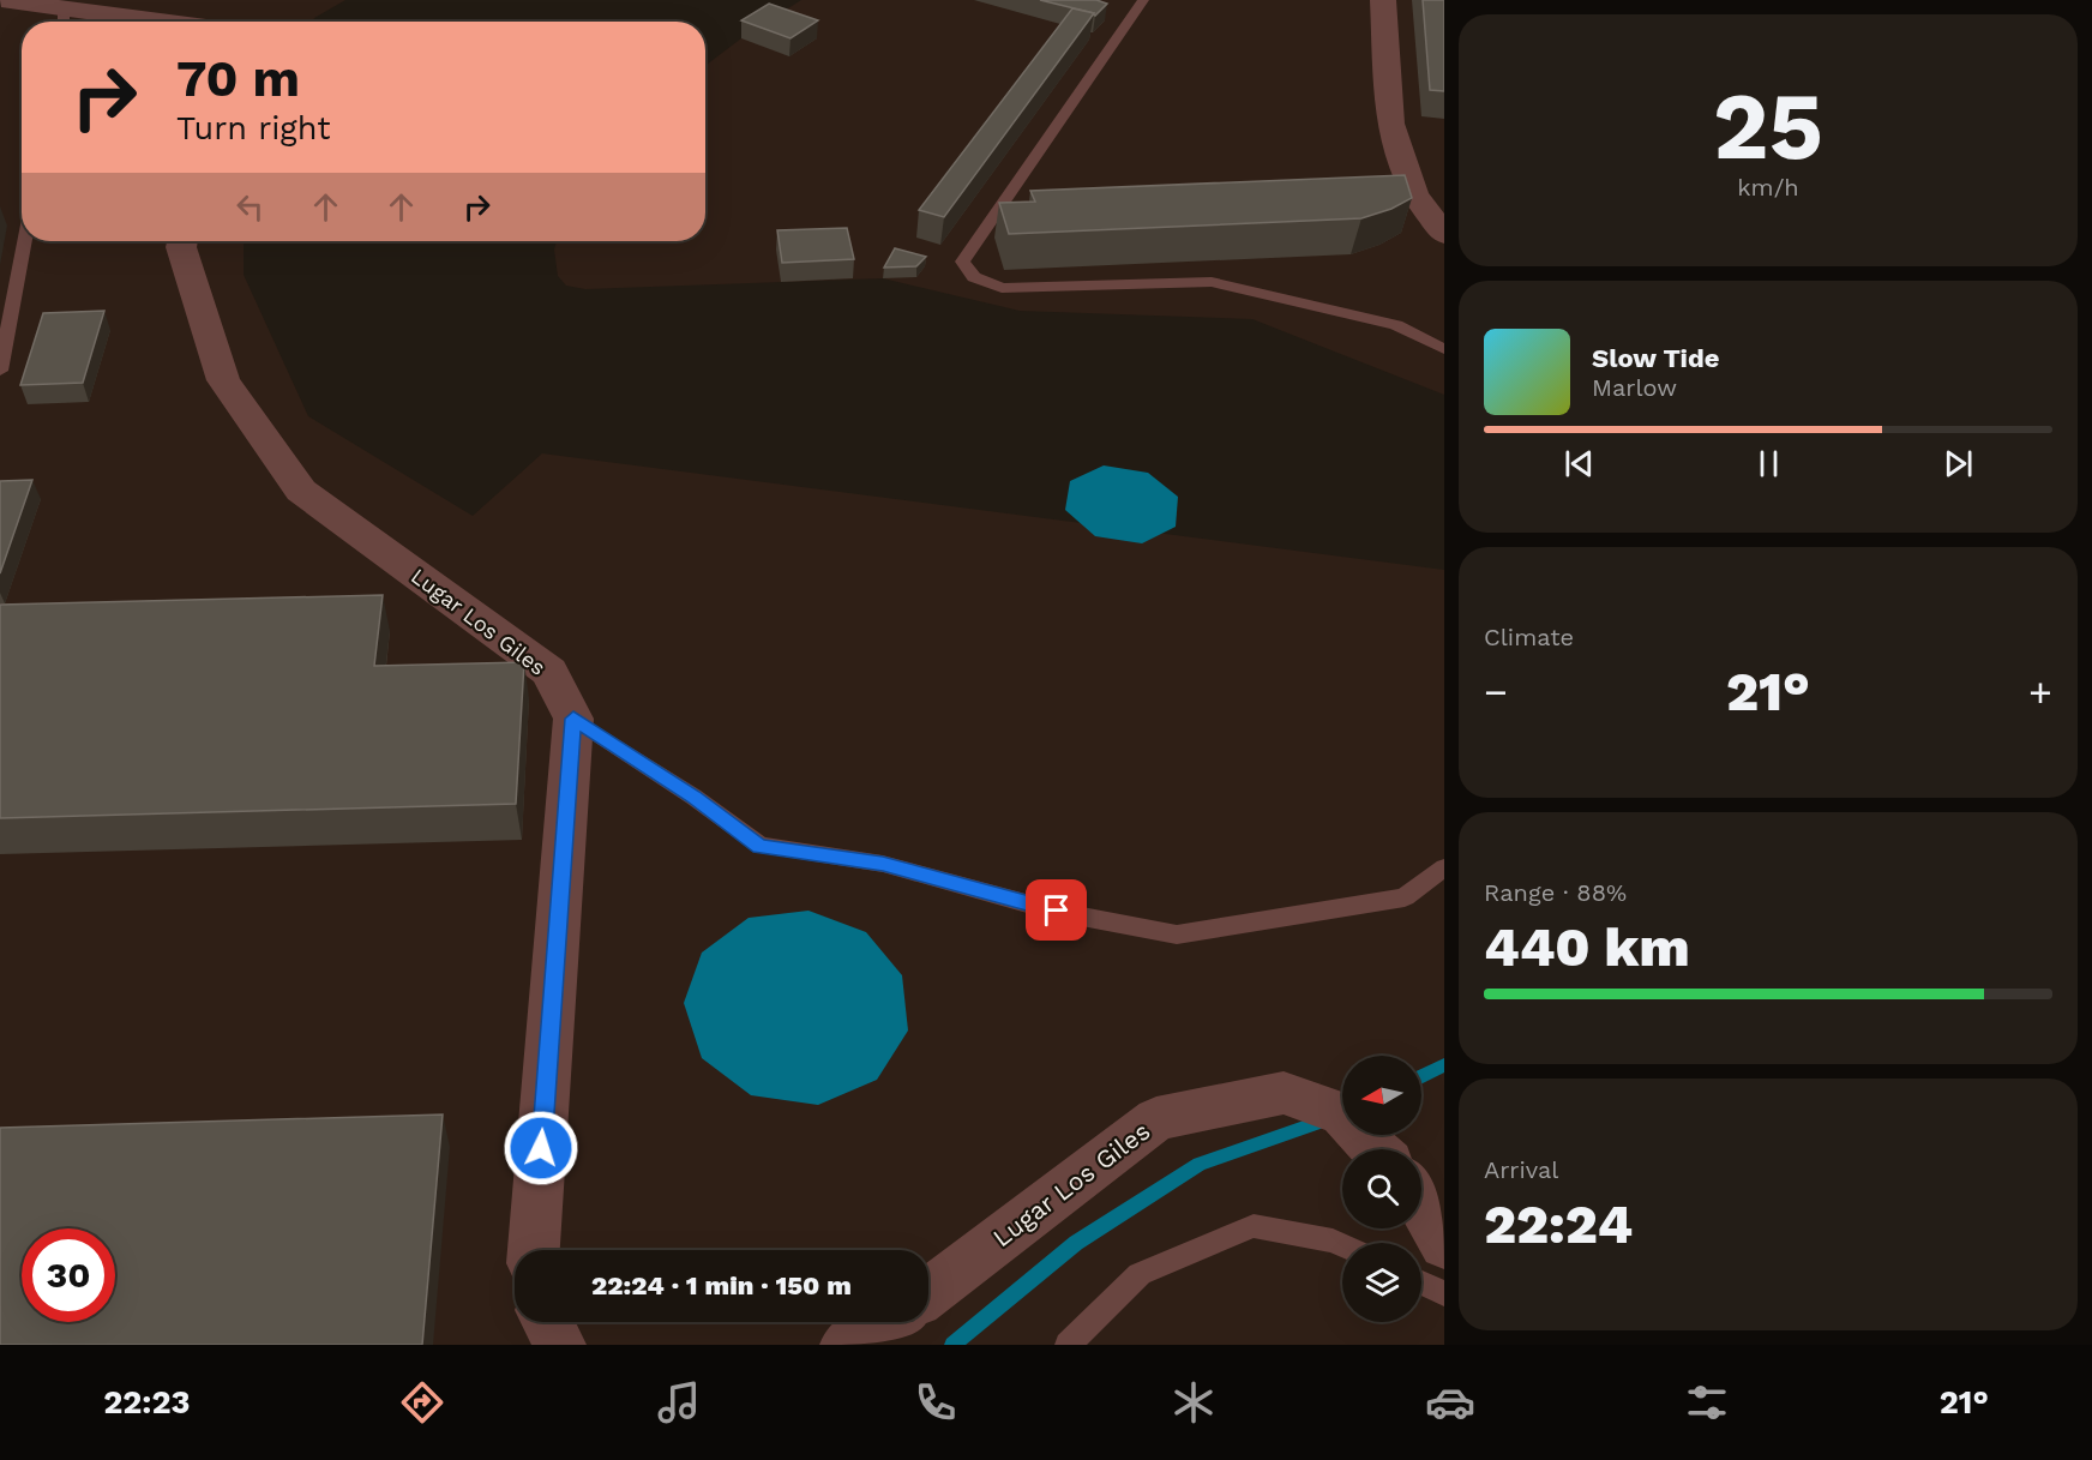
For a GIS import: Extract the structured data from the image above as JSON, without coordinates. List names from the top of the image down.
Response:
{
  "streets": {
    "street": ["Lugar Los Giles"]
  },
  "north": "left",
  "page": {
    "tile": [
      ["25", "km/h"],
      "Climate",
      ["Range · 88%", "440 km"],
      ["Arrival", "22:24"]
    ],
    "turn": ["70 m", "Turn right"],
    "song": ["Slow Tide", "Marlow"],
    "heat": ["−", "21°", "+"],
    "limit": "30",
    "trip": "22:24 · 1 min · 150 m",
    "tabs": ["22:23", "21°"]
  }
}
